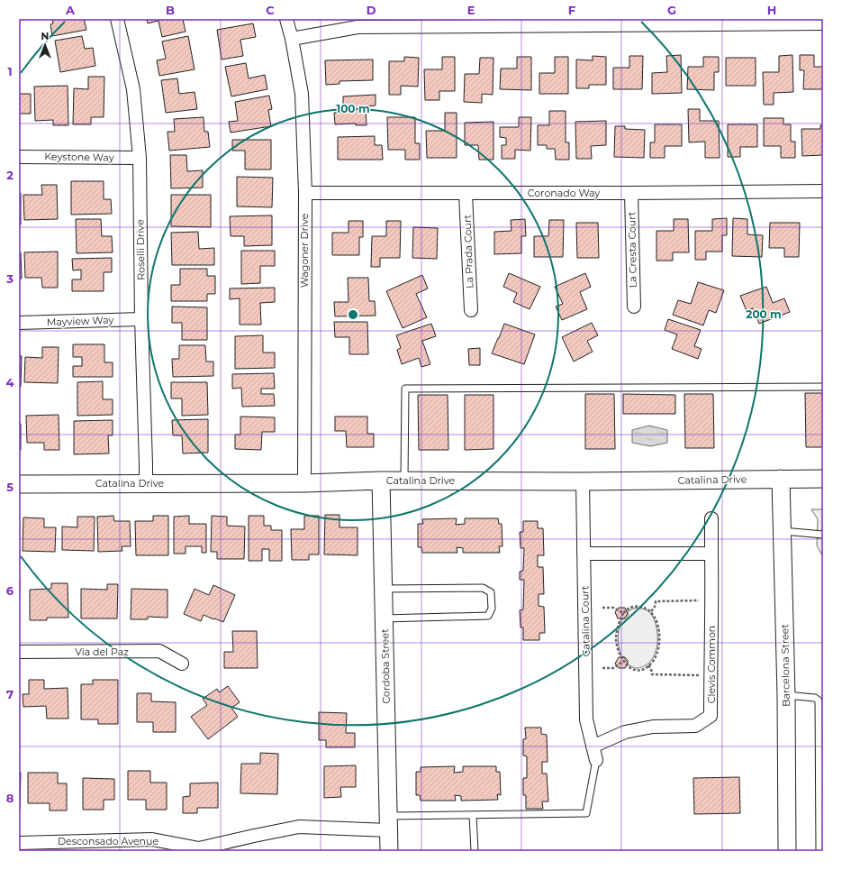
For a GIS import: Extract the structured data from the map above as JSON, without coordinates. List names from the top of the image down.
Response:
{
  "streets": {
    "street": [
      "Keystone Way",
      "Coronado Way",
      "Roselli Drive",
      "La Cresta Court",
      "Wagoner Drive",
      "La Prada Court",
      "Mayview Way",
      "Catalina Drive",
      "Catalina Court",
      "Via del Paz",
      "Clevis Common",
      "Barcelona Street",
      "Cordoba Street",
      "Desconsado Avenue"
    ]
  },
  "crossings": [
    ["Keystone Way", "Roselli Drive"],
    ["Coronado Way", "La Cresta Court"],
    ["Coronado Way", "Wagoner Drive"],
    ["Coronado Way", "La Prada Court"],
    ["Roselli Drive", "Mayview Way"],
    ["Roselli Drive", "Catalina Drive"],
    ["Wagoner Drive", "Catalina Drive"],
    ["Catalina Drive", "Catalina Court"],
    ["Catalina Drive", "Barcelona Street"],
    ["Catalina Drive", "Cordoba Street"],
    ["Catalina Court", "Clevis Common"],
    ["Cordoba Street", "Desconsado Avenue"]
  ],
  "north": "top",
  "grid": {
    "columns": [
      "A",
      "B",
      "C",
      "D",
      "E",
      "F",
      "G",
      "H"
    ],
    "rows": [
      "1",
      "2",
      "3",
      "4",
      "5",
      "6",
      "7",
      "8"
    ]
  },
  "rings": ["100 m", "200 m"]
}
